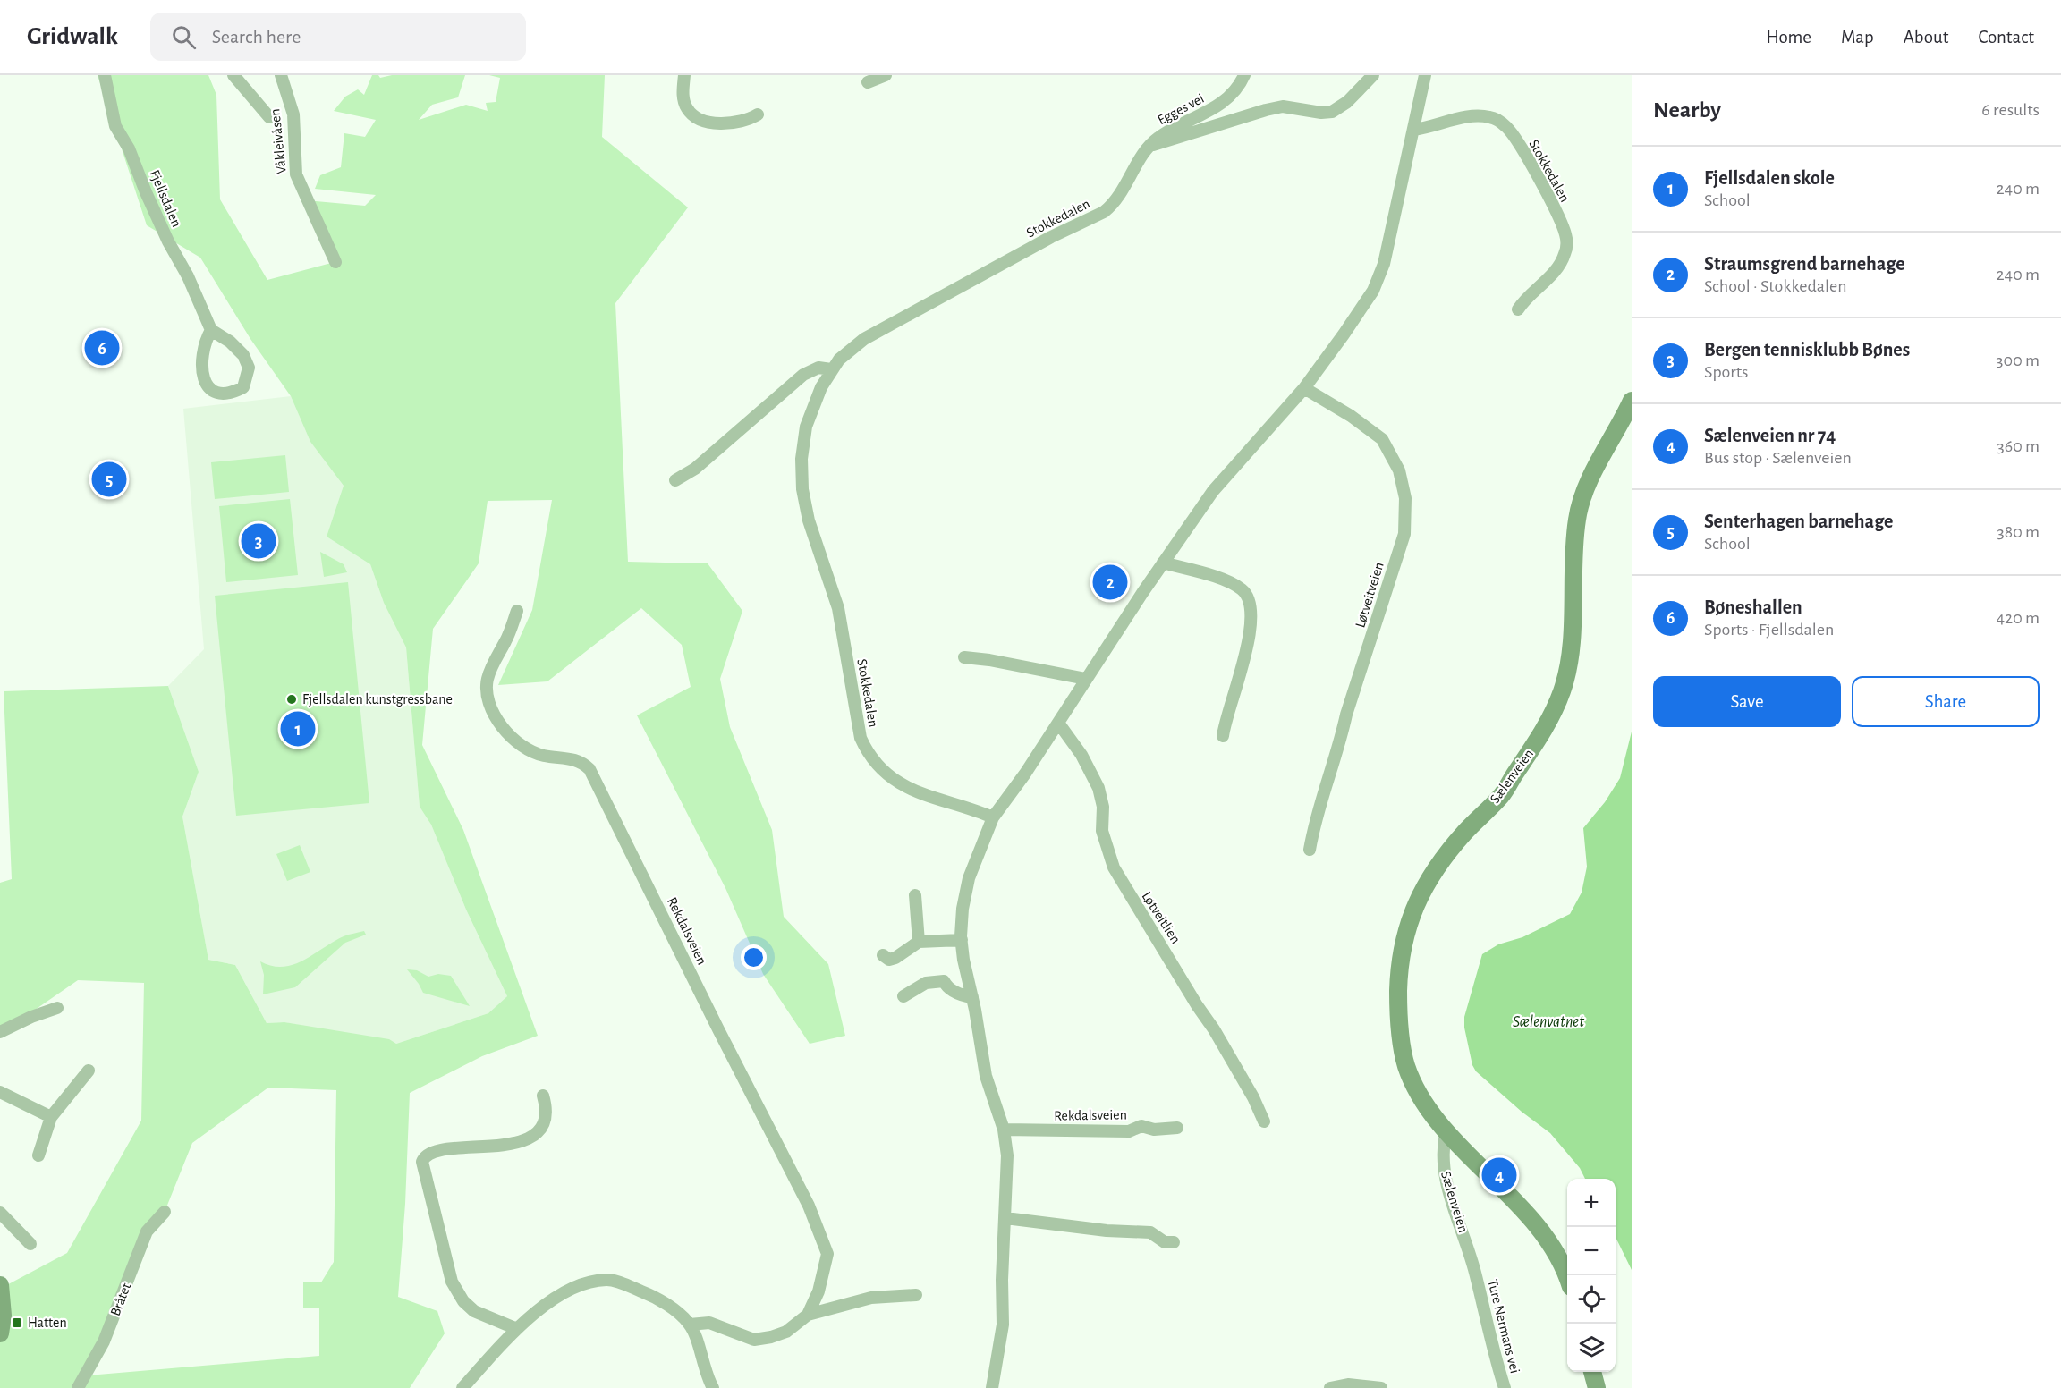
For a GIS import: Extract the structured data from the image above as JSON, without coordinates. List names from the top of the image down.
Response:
{
  "streets": {
    "street": [
      "Egges vei",
      "Våkleivåsen",
      "Stokkedalen",
      "Fjellsdalen",
      "Løtveitveien",
      "Sælenveien",
      "Løtveitlien",
      "Rekdalsveien",
      "Bråtet",
      "Ture Nermans vei"
    ]
  },
  "crossings": [
    ["Egges vei", "Stokkedalen"],
    ["Sælenveien", "Ture Nermans vei"]
  ],
  "water": ["Sælenvatnet"],
  "places": {
    "other": ["Fjellsdalen kunstgressbane"],
    "transit": ["Hatten"]
  },
  "page": {
    "header": "Gridwalk",
    "search": "Search here",
    "nav": [
      "Home",
      "Map",
      "About",
      "Contact"
    ],
    "heading": ["Nearby", "6 results"],
    "list": [
      {
        "mark": "1",
        "name": "Fjellsdalen skole",
        "note": "School",
        "value": "240 m"
      },
      {
        "mark": "2",
        "name": "Straumsgrend barnehage",
        "note": "School · Stokkedalen",
        "value": "240 m"
      },
      {
        "mark": "3",
        "name": "Bergen tennisklubb Bønes",
        "note": "Sports",
        "value": "300 m"
      },
      {
        "mark": "4",
        "name": "Sælenveien nr 74",
        "note": "Bus stop · Sælenveien",
        "value": "360 m"
      },
      {
        "mark": "5",
        "name": "Senterhagen barnehage",
        "note": "School",
        "value": "380 m"
      },
      {
        "mark": "6",
        "name": "Bøneshallen",
        "note": "Sports · Fjellsdalen",
        "value": "420 m"
      }
    ],
    "pins": [
      "6",
      "5",
      "3",
      "2",
      "1",
      "4"
    ],
    "buttons": ["Save", "Share"],
    "map_buttons": ["+", "−"]
  }
}
